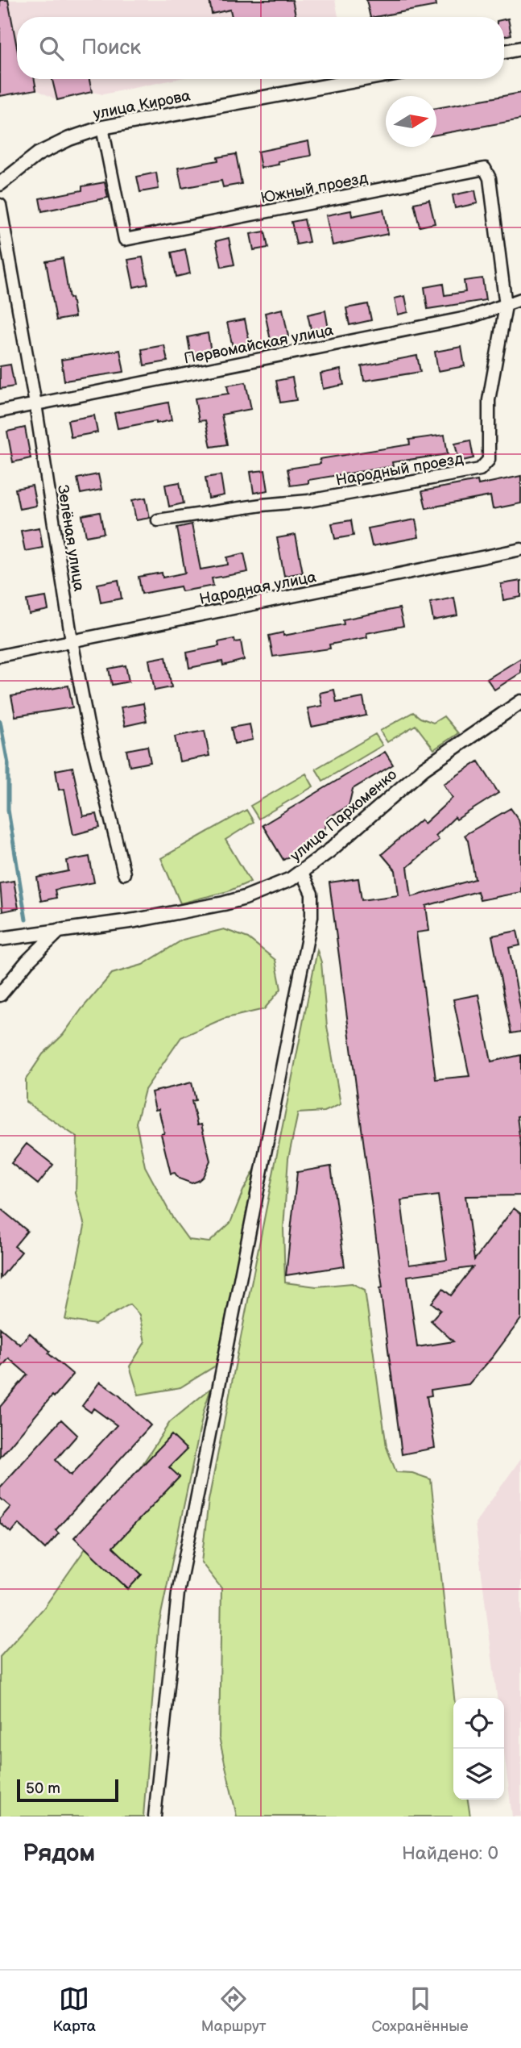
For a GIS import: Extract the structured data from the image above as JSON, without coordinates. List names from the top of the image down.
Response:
{
  "streets": {
    "street": [
      "улица Кирова",
      "Южный проезд",
      "Первомайская улица",
      "Народный проезд",
      "Зелёная улица",
      "Народная улица",
      "улица Пархоменко"
    ]
  },
  "crossings": [
    ["улица Кирова", "Южный проезд"],
    ["Южный проезд", "Первомайская улица"],
    ["Южный проезд", "Народный проезд"],
    ["Первомайская улица", "Народный проезд"],
    ["Первомайская улица", "Зелёная улица"],
    ["Зелёная улица", "Народная улица"]
  ],
  "scale_bar": "50 m",
  "north": "right",
  "page": {
    "search": "Поиск",
    "scale": "50 m",
    "heading": ["Рядом", "Найдено: 0"],
    "nav": ["Карта", "Маршрут", "Сохранённые"]
  }
}
